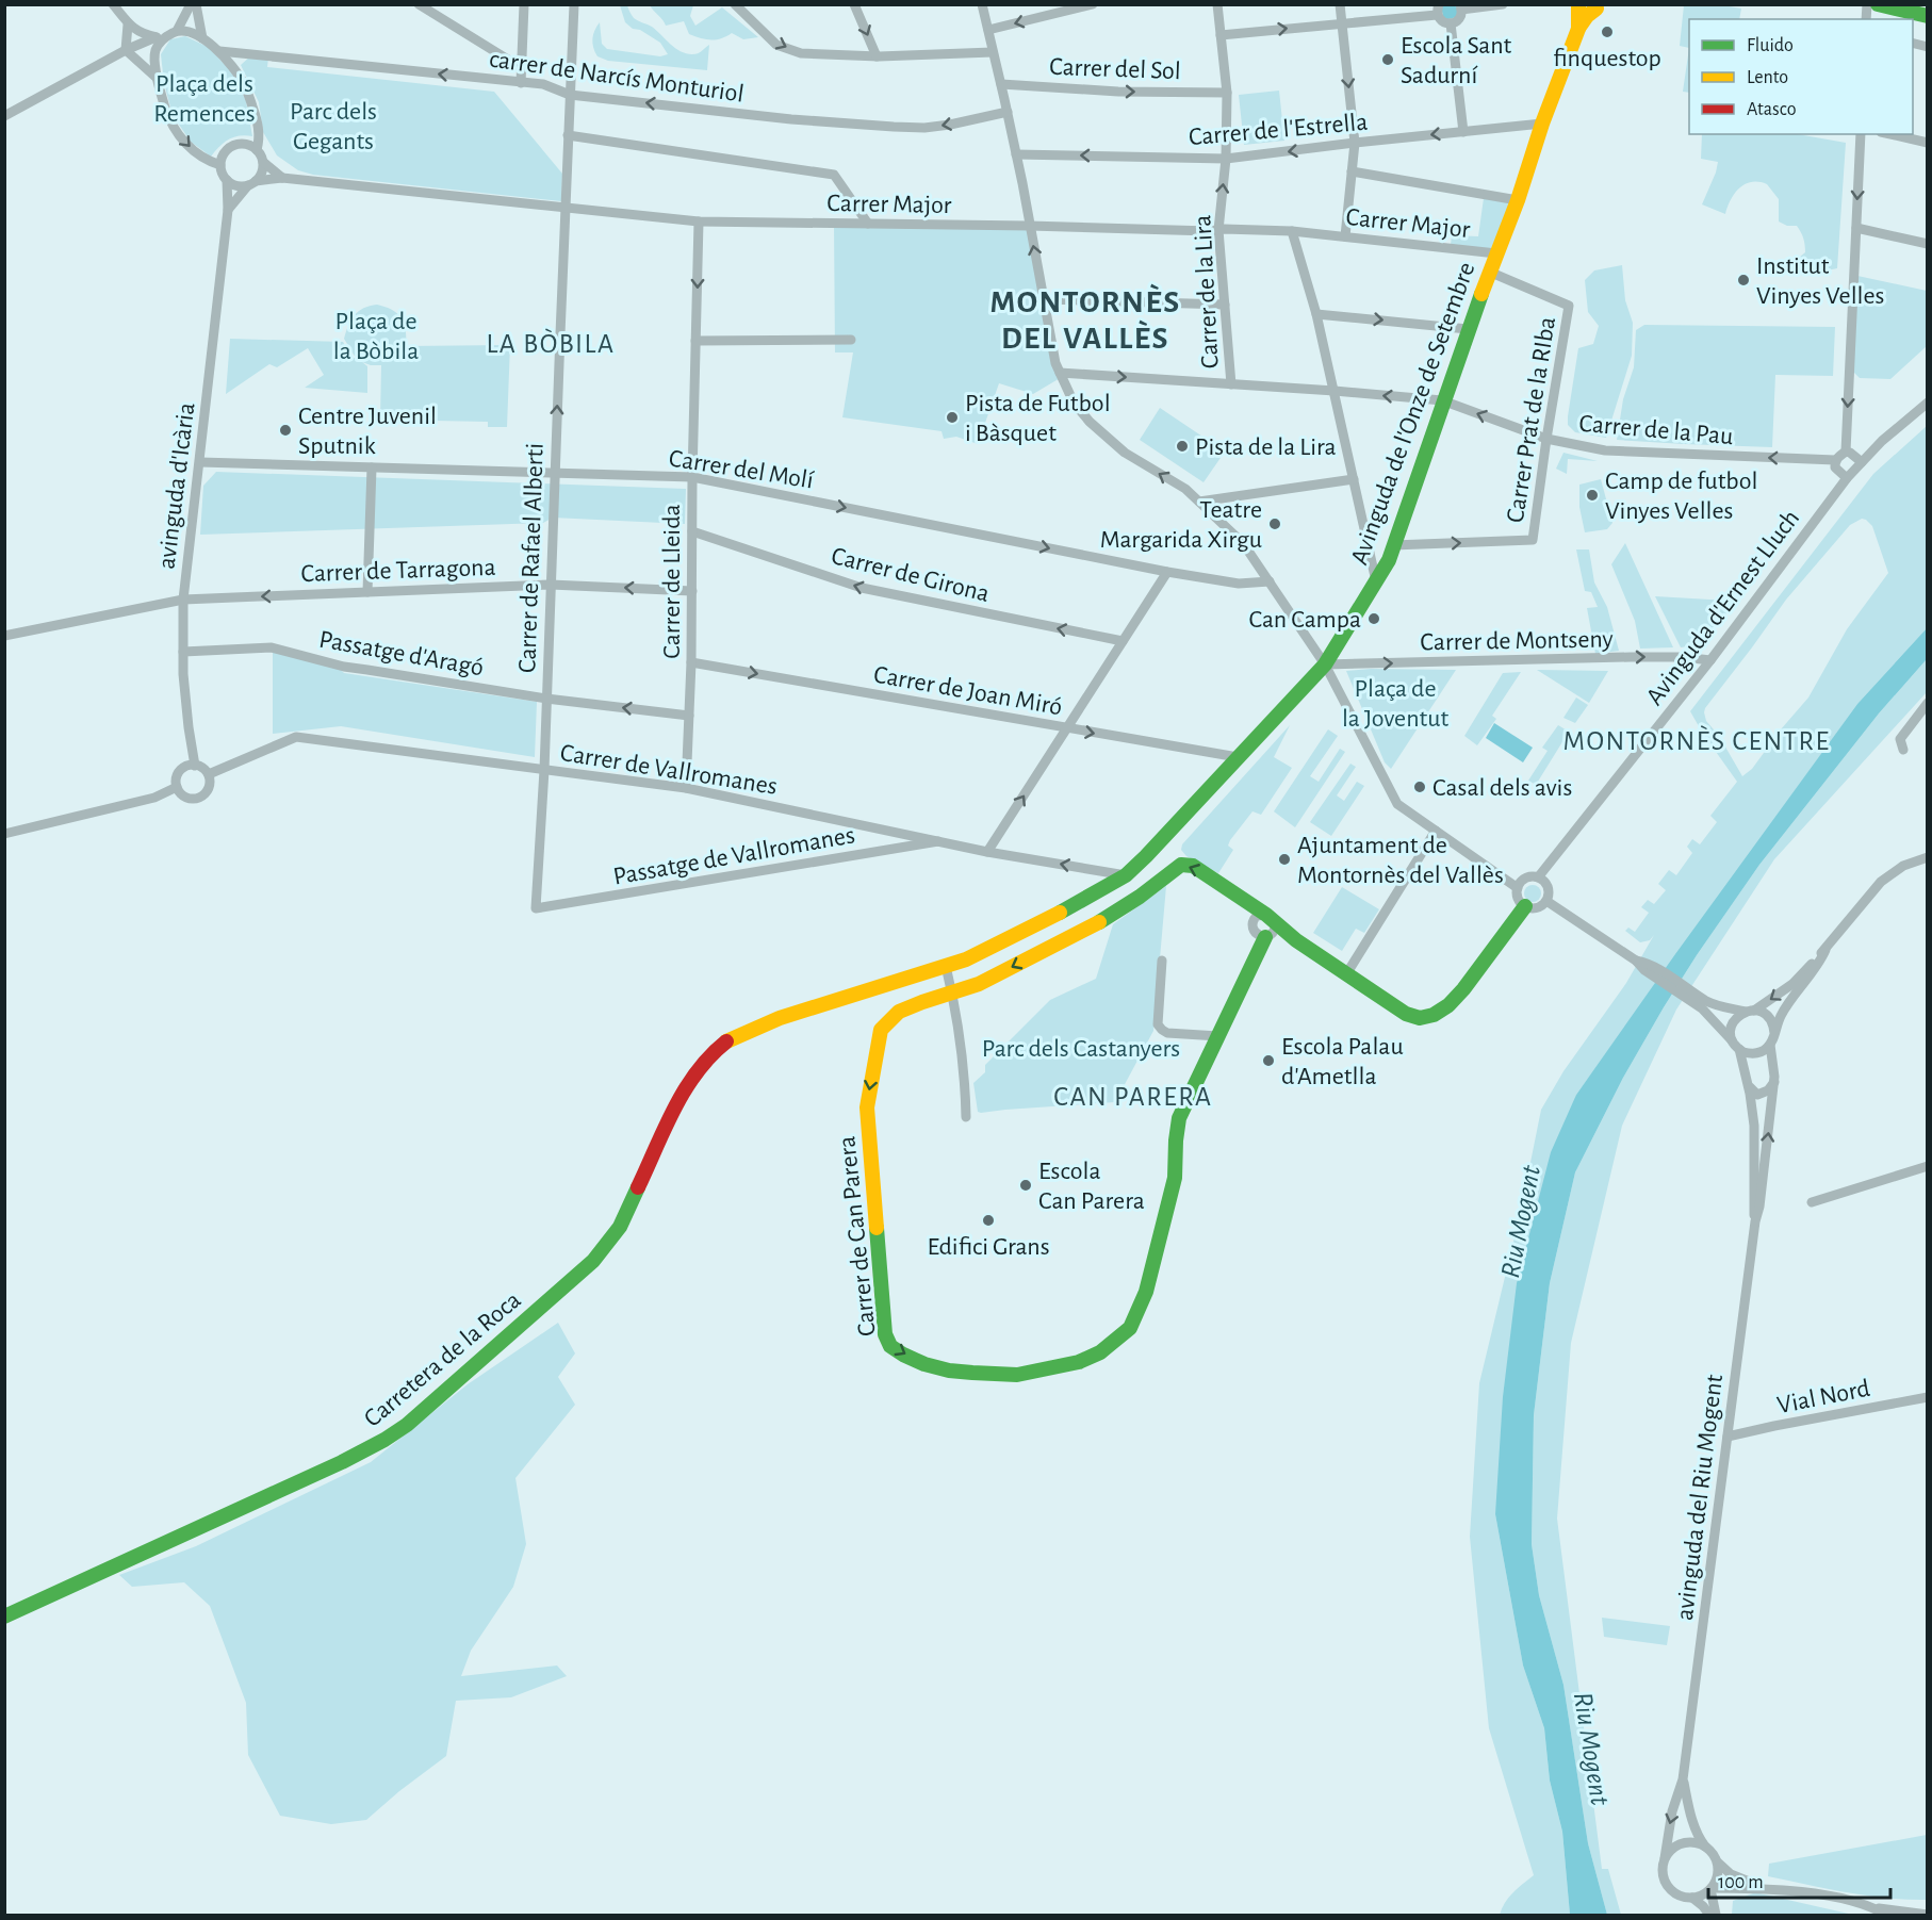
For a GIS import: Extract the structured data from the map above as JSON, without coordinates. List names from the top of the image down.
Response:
{
  "streets": {
    "street": [
      "Carrer del Sol",
      "carrer de Narcís Monturiol",
      "Carrer de l'Estrella",
      "Carrer Major",
      "Carrer de la Lira",
      "Avinguda de l'Onze de Setembre",
      "Carrer Prat de la RIba",
      "Carrer de la Pau",
      "Carrer del Molí",
      "avinguda d'Icària",
      "Carrer de Rafael Alberti",
      "Carrer de Tarragona",
      "Carrer de Girona",
      "Carrer de Lleida",
      "Avinguda d'Ernest Lluch",
      "Carrer de Montseny",
      "Passatge d'Aragó",
      "Carrer de Joan Miró",
      "Carrer de Vallromanes",
      "Passatge de Vallromanes",
      "Carrer de Can Parera",
      "Carretera de la Roca",
      "Vial Nord",
      "avinguda del Riu Mogent"
    ]
  },
  "crossings": [
    ["Carrer del Sol", "Carrer de la Lira"],
    ["carrer de Narcís Monturiol", "Carrer de Rafael Alberti"],
    ["Carrer de l'Estrella", "Carrer de la Lira"],
    ["Carrer de l'Estrella", "Avinguda de l'Onze de Setembre"],
    ["Carrer Major", "Carrer de la Lira"],
    ["Carrer Major", "Avinguda de l'Onze de Setembre"],
    ["Carrer Major", "avinguda d'Icària"],
    ["Carrer Major", "Carrer de Rafael Alberti"],
    ["Carrer Major", "Carrer de Lleida"],
    ["Carrer de la Lira", "Carrer de la Pau"],
    ["Avinguda de l'Onze de Setembre", "Carrer Prat de la RIba"],
    ["Avinguda de l'Onze de Setembre", "Carrer de la Pau"],
    ["Avinguda de l'Onze de Setembre", "Carrer de Montseny"],
    ["Avinguda de l'Onze de Setembre", "Carrer de Joan Miró"],
    ["Avinguda de l'Onze de Setembre", "Carrer de Vallromanes"],
    ["Avinguda de l'Onze de Setembre", "Carretera de la Roca"],
    ["Carrer Prat de la RIba", "Carrer de la Pau"],
    ["Carrer del Molí", "avinguda d'Icària"],
    ["Carrer del Molí", "Carrer de Rafael Alberti"],
    ["Carrer del Molí", "Carrer de Lleida"],
    ["avinguda d'Icària", "Carrer de Tarragona"],
    ["avinguda d'Icària", "Passatge d'Aragó"],
    ["avinguda d'Icària", "Carrer de Vallromanes"],
    ["Carrer de Rafael Alberti", "Carrer de Tarragona"],
    ["Carrer de Rafael Alberti", "Passatge d'Aragó"],
    ["Carrer de Rafael Alberti", "Carrer de Vallromanes"],
    ["Carrer de Rafael Alberti", "Passatge de Vallromanes"],
    ["Carrer de Tarragona", "Carrer de Lleida"],
    ["Carrer de Girona", "Carrer de Lleida"],
    ["Carrer de Lleida", "Passatge d'Aragó"],
    ["Carrer de Lleida", "Carrer de Joan Miró"],
    ["Carrer de Lleida", "Carrer de Vallromanes"],
    ["Avinguda d'Ernest Lluch", "Carrer de Montseny"],
    ["Avinguda d'Ernest Lluch", "Carrer de Can Parera"],
    ["Carrer de Vallromanes", "Passatge de Vallromanes"],
    ["Vial Nord", "avinguda del Riu Mogent"]
  ],
  "one_way": [
    "Carrer de l'Estrella",
    "Carrer del Molí",
    "Carrer de Tarragona",
    "Carrer de Girona",
    "Carrer de Montseny",
    "Carrer de Joan Miró"
  ],
  "districts": [
    "MONTORNÈS DEL VALLÈS",
    "LA BÒBILA",
    "MONTORNÈS CENTRE",
    "CAN PARERA"
  ],
  "water": ["Riu Mogent"],
  "parks": [
    "Plaça dels Remences",
    "Parc dels Gegants",
    "Plaça de la Bòbila",
    "Plaça de la Joventut",
    "Parc dels Castanyers"
  ],
  "places": [
    "finquestop",
    "Escola Sant Sadurní",
    "Institut Vinyes Velles",
    "Pista de Futbol i Bàsquet",
    "Centre Juvenil Sputnik",
    "Pista de la Lira",
    "Camp de futbol Vinyes Velles",
    "Teatre Margarida Xirgu",
    "Can Campa",
    "Casal dels avis",
    "Ajuntament de Montornès del Vallès",
    "Escola Palau d'Ametlla",
    "Escola Can Parera",
    "Edifici Grans"
  ],
  "legend": ["Fluido", "Lento", "Atasco"],
  "scale_bar": "100 m"
}
